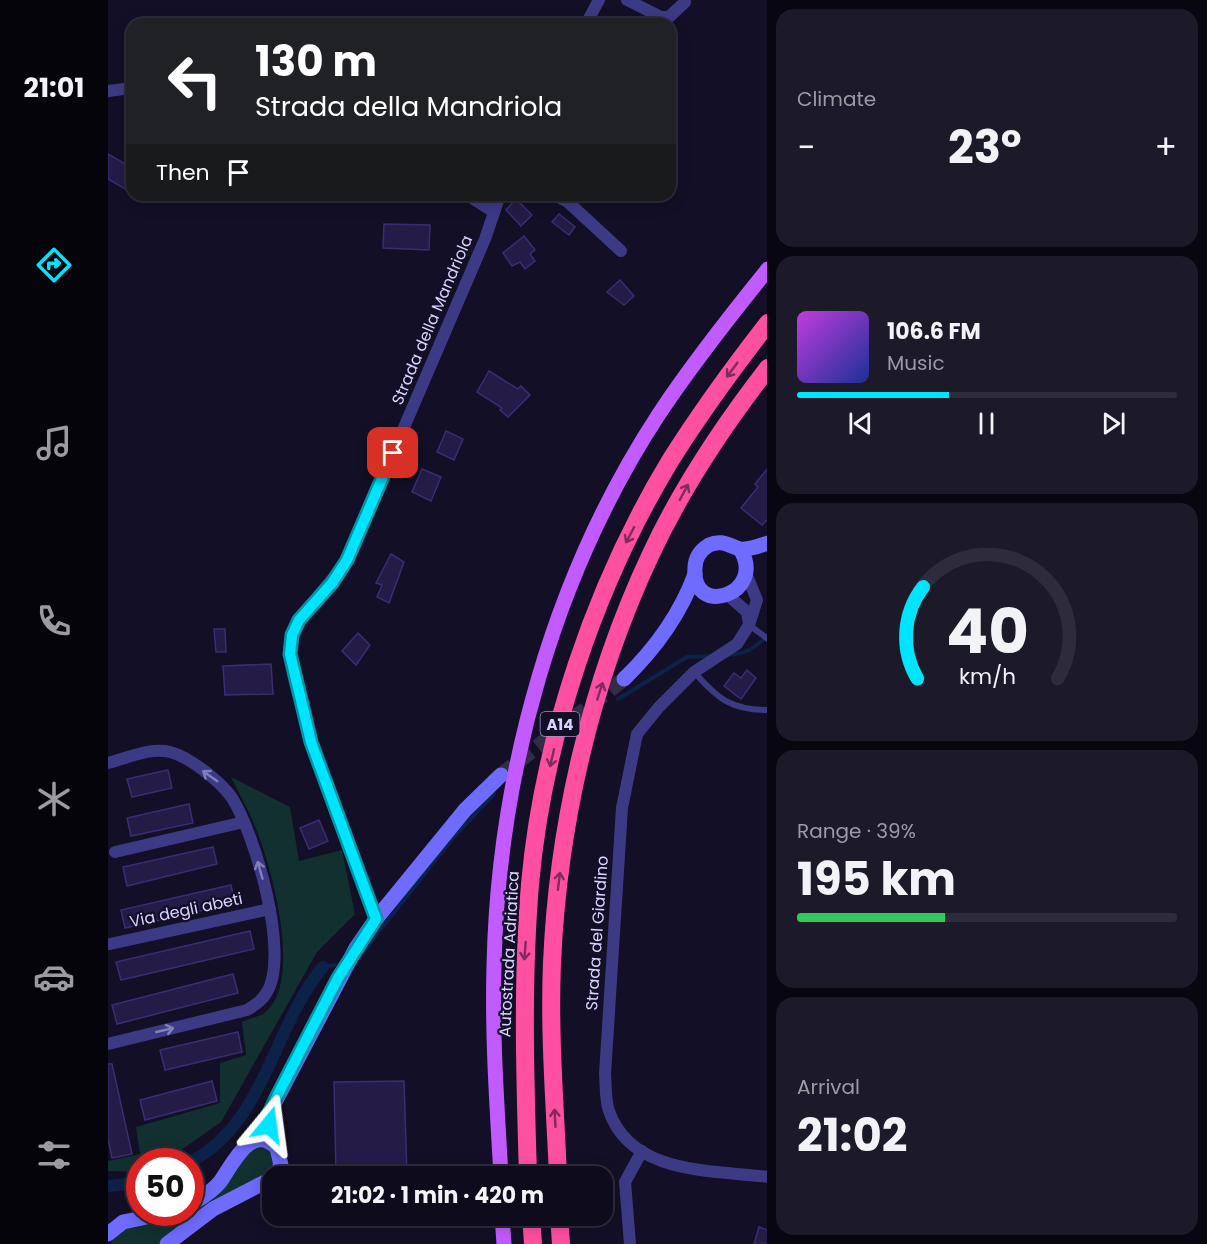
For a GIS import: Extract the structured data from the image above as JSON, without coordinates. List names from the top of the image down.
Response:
{
  "streets": {
    "highway": ["A14", "Autostrada Adriatica"],
    "street": ["Strada della Mandriola", "Via degli abeti", "Strada del Giardino"]
  },
  "page": {
    "tabs": "21:01",
    "tile": [
      "Climate",
      ["Range · 39%", "195 km"],
      ["Arrival", "21:02"]
    ],
    "turn": ["130 m", "Strada della Mandriola"],
    "heat": ["−", "23°", "+"],
    "then": "Then",
    "song": ["106.6 FM", "Music"],
    "limit": "50",
    "trip": "21:02 · 1 min · 420 m",
    "gauge": ["40", "km/h"]
  }
}
